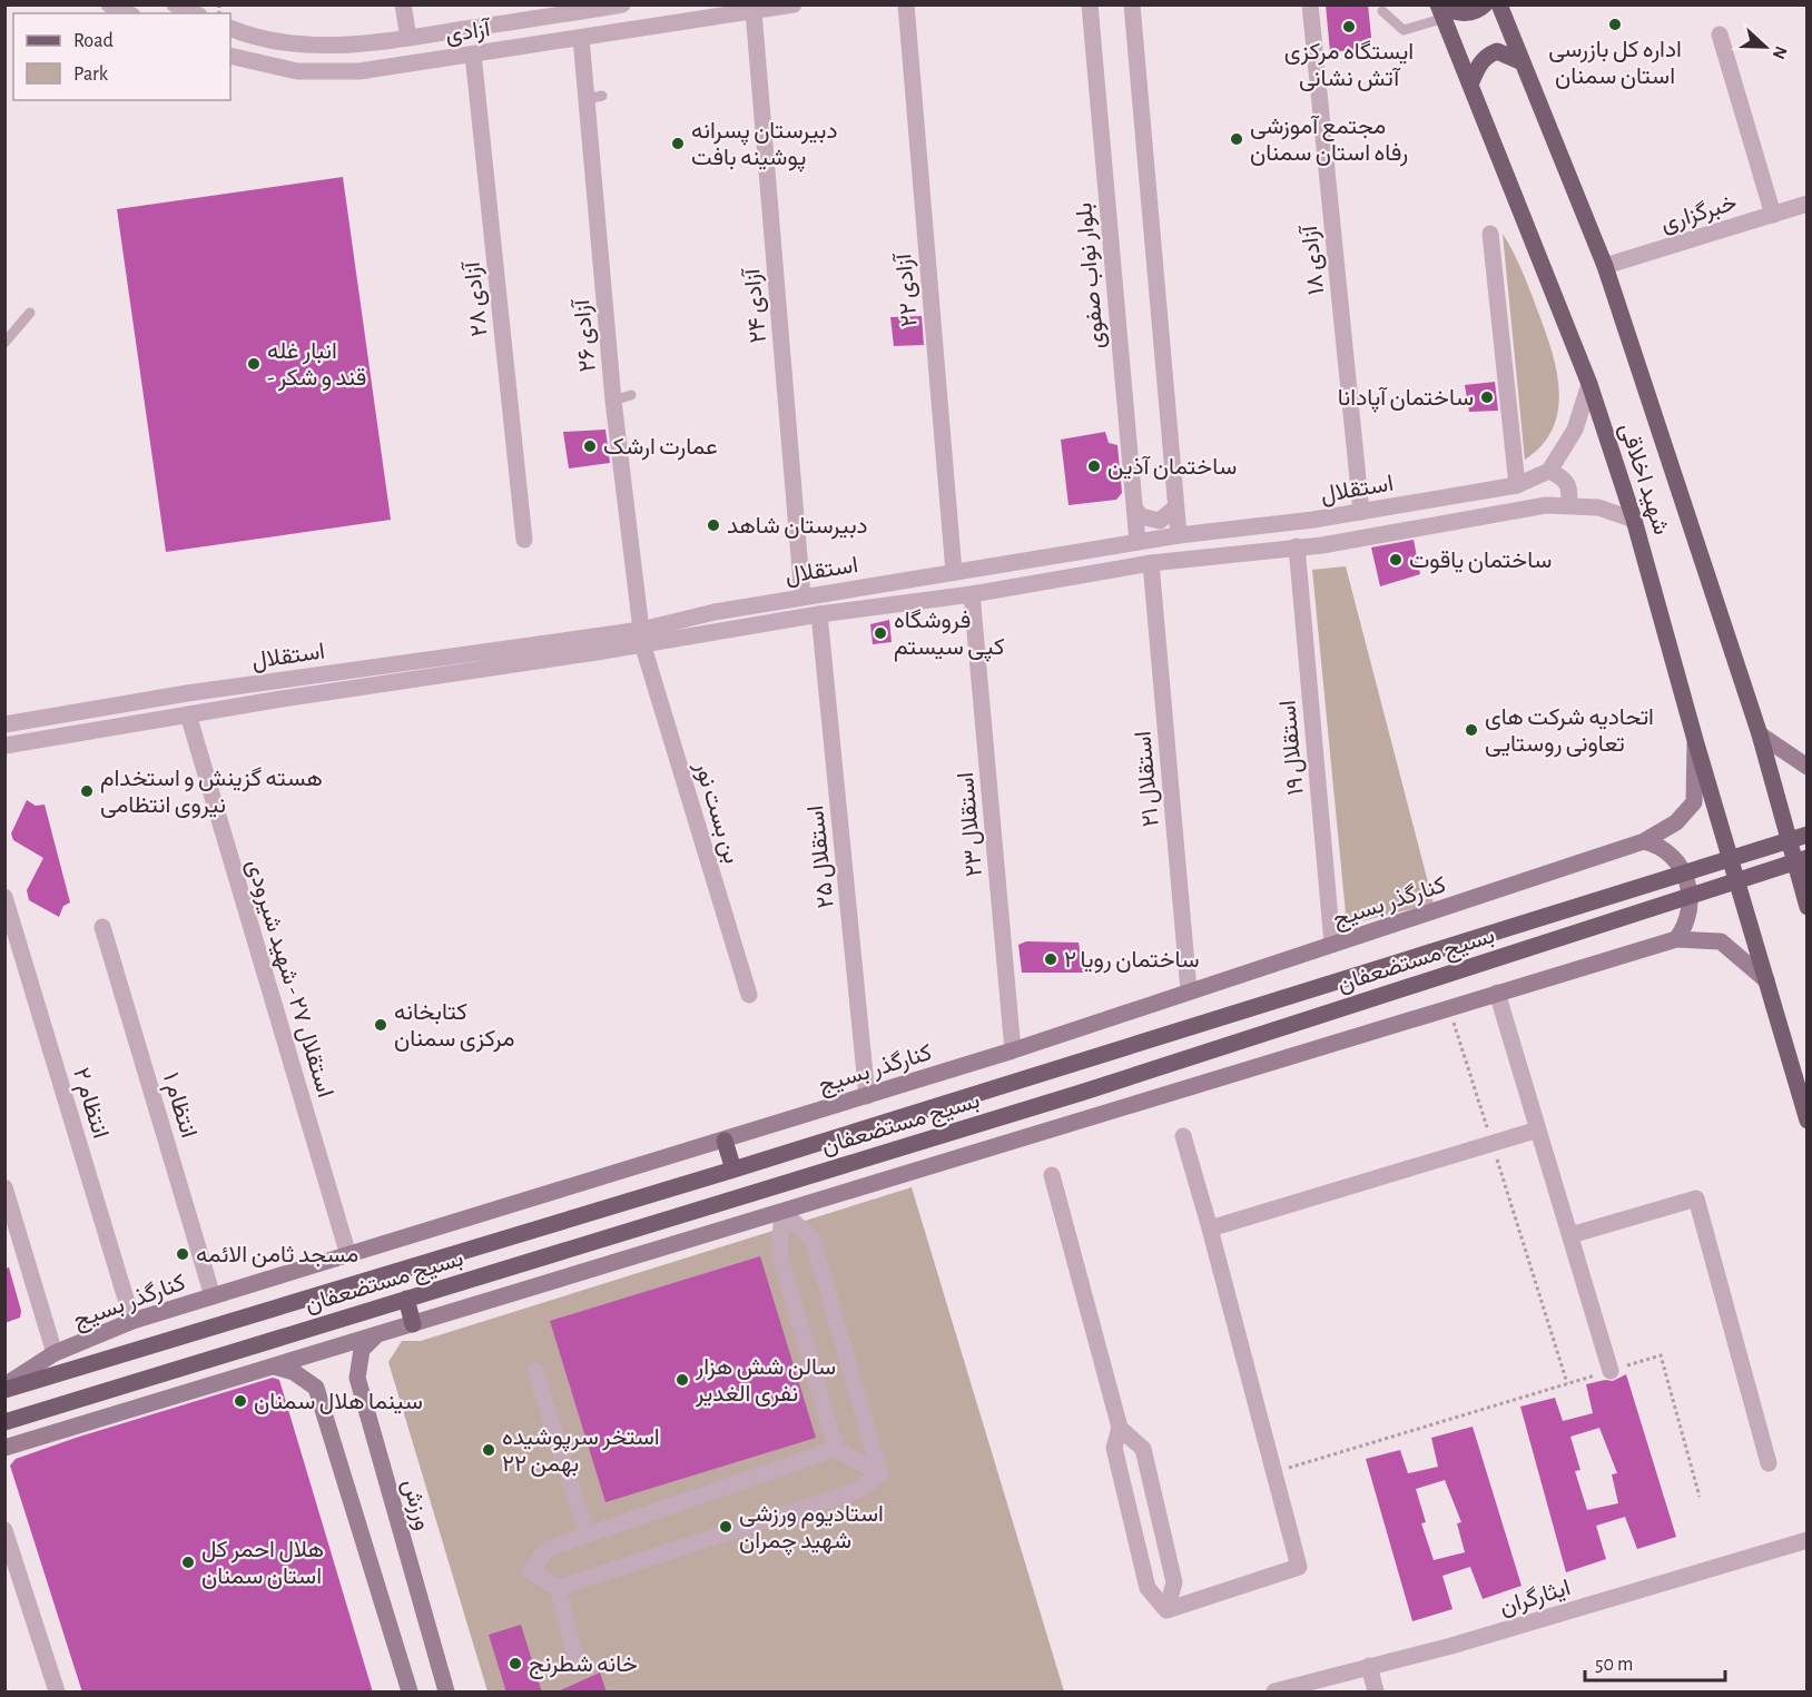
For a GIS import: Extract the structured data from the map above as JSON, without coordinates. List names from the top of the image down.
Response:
{
  "streets": {
    "main road": [
      "شهید اخلاقی",
      "کنارگذر بسیج",
      "بسیج مستضعفان",
      "ورزش"
    ],
    "street": [
      "آزادی",
      "خبرگزاری",
      "آزادی ۱۸",
      "بلوار نواب صفوی",
      "آزادی ۲۲",
      "آزادی ۲۸",
      "آزادی ۲۴",
      "آزادی ۲۶",
      "استقلال",
      "استقلال ۱۹",
      "استقلال ۲۱",
      "بن بست نور",
      "استقلال ۲۳",
      "استقلال ۲۵",
      "استقلال ۲۷ - شهید شیرودی",
      "انتظام ۲",
      "انتظام ۱",
      "ایثارگران"
    ]
  },
  "crossings": [
    ["آزادی", "آزادی ۲۸"],
    ["آزادی", "آزادی ۲۴"],
    ["آزادی", "آزادی ۲۶"],
    ["خبرگزاری", "شهید اخلاقی"],
    ["آزادی ۱۸", "استقلال"],
    ["بلوار نواب صفوی", "استقلال"],
    ["آزادی ۲۲", "استقلال"],
    ["آزادی ۲۴", "استقلال"],
    ["آزادی ۲۶", "استقلال"],
    ["آزادی ۲۶", "بن بست نور"],
    ["شهید اخلاقی", "استقلال"],
    ["شهید اخلاقی", "کنارگذر بسیج"],
    ["استقلال", "استقلال ۱۹"],
    ["استقلال", "استقلال ۲۱"],
    ["استقلال", "بن بست نور"],
    ["استقلال", "استقلال ۲۳"],
    ["استقلال", "استقلال ۲۵"],
    ["استقلال", "استقلال ۲۷ - شهید شیرودی"],
    ["استقلال ۱۹", "کنارگذر بسیج"],
    ["استقلال ۲۱", "کنارگذر بسیج"],
    ["استقلال ۲۳", "کنارگذر بسیج"],
    ["استقلال ۲۵", "کنارگذر بسیج"],
    ["کنارگذر بسیج", "بسیج مستضعفان"],
    ["کنارگذر بسیج", "استقلال ۲۷ - شهید شیرودی"],
    ["کنارگذر بسیج", "انتظام ۲"],
    ["کنارگذر بسیج", "انتظام ۱"]
  ],
  "places": [
    "اداره کل بازرسی استان سمنان",
    "ایستگاه مرکزی آتش نشانی",
    "مجتمع آموزشی رفاه استان سمنان",
    "دبیرستان پسرانه پوشینه بافت",
    "انبار غله - قند و شکر",
    "ساختمان آپادانا",
    "عمارت ارشک",
    "ساختمان آذین",
    "دبیرستان شاهد",
    "ساختمان یاقوت",
    "فروشگاه کپی سیستم",
    "اتحادیه شرکت های تعاونی روستایی",
    "هسته گزینش و استخدام نیروی انتظامی",
    "ساختمان رویا ۲",
    "کتابخانه مرکزی سمنان",
    "مسجد ثامن الائمه",
    "سالن شش هزار نفری الغدیر",
    "سینما هلال سمنان",
    "استخر سرپوشیده ۲۲ بهمن",
    "استادیوم ورزشی شهید چمران",
    "هلال احمر کل استان سمنان",
    "خانه شطرنج"
  ],
  "legend": ["Road", "Park"],
  "scale_bar": "50 m",
  "north": "right"
}
